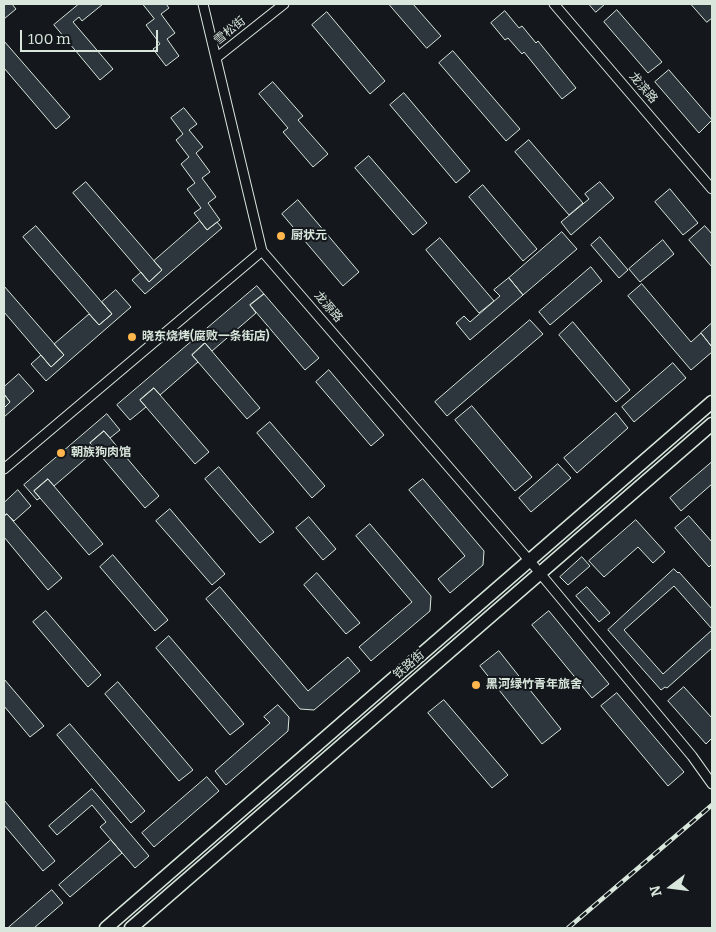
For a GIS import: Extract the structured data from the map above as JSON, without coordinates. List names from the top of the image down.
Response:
{
  "streets": {
    "main road": ["铁路街"],
    "street": ["雪松街", "龙滨路", "龙源路"]
  },
  "crossings": [
    ["雪松街", "龙源路"],
    ["龙源路", "铁路街"]
  ],
  "places": [
    "厨状元",
    "晓东烧烤(腐败一条街店)",
    "朝族狗肉馆",
    "黑河绿竹青年旅舍"
  ],
  "scale_bar": "100 m",
  "north": "left"
}
